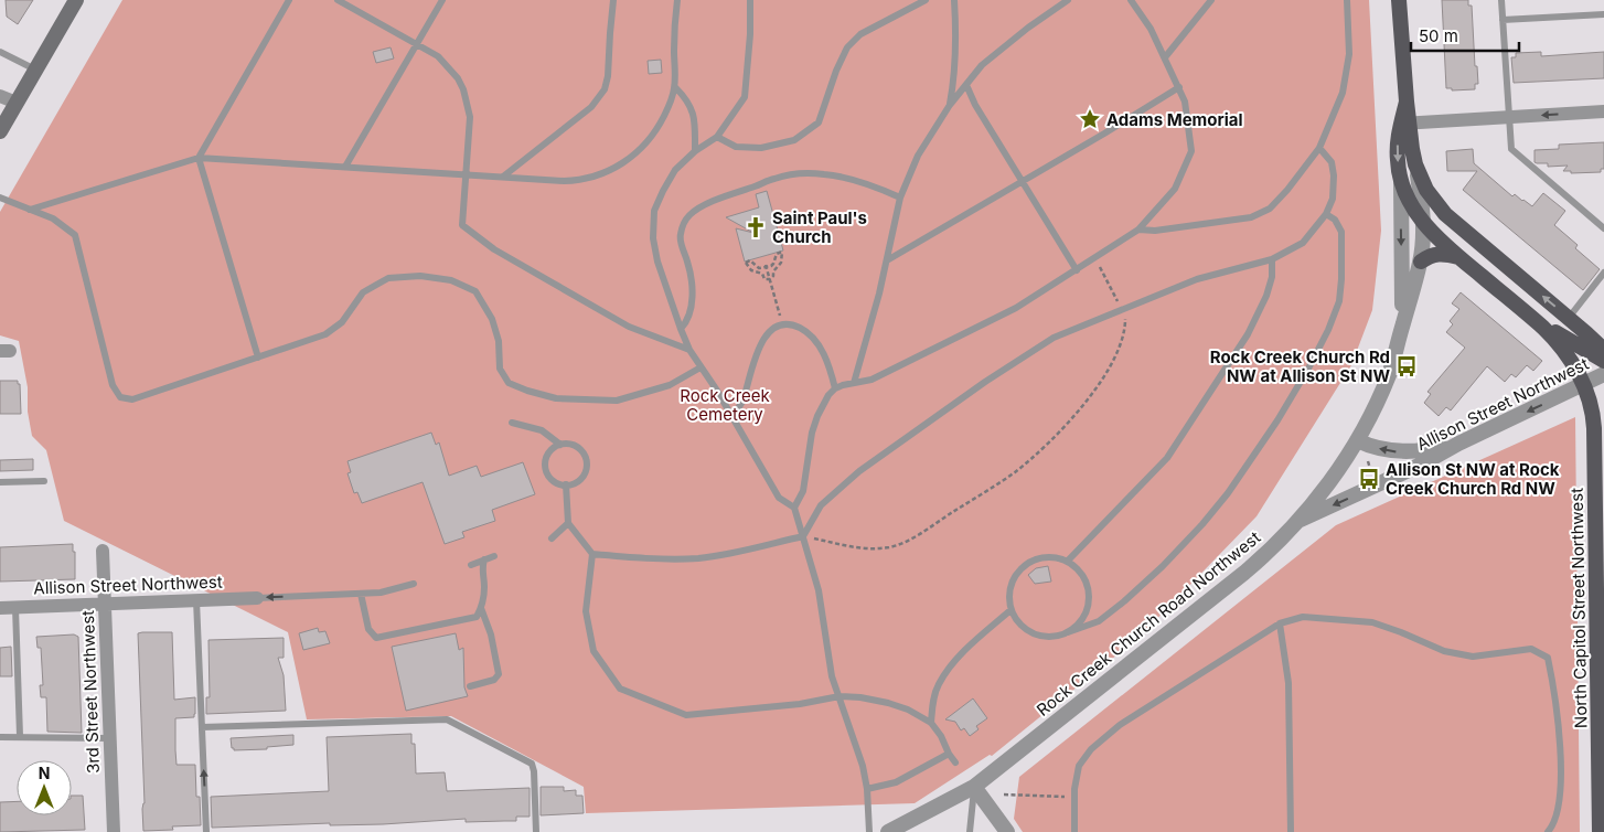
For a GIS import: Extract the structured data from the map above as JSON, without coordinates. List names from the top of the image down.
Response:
{
  "streets": {
    "main road": ["North Capitol Street Northwest"],
    "street": ["Allison Street Northwest", "Rock Creek Church Road Northwest", "3rd Street Northwest"]
  },
  "crossings": [
    ["Allison Street Northwest", "North Capitol Street Northwest"],
    ["Allison Street Northwest", "Rock Creek Church Road Northwest"],
    ["Allison Street Northwest", "3rd Street Northwest"]
  ],
  "one_way": ["Allison Street Northwest"],
  "parks": ["Rock Creek Cemetery"],
  "places": {
    "place": ["Adams Memorial"],
    "church": ["Saint Paul's Church"],
    "bus stop": ["Rock Creek Church Rd NW at Allison St NW", "Allison St NW at Rock Creek Church Rd NW"]
  },
  "scale_bar": "50 m",
  "north": "top"
}
